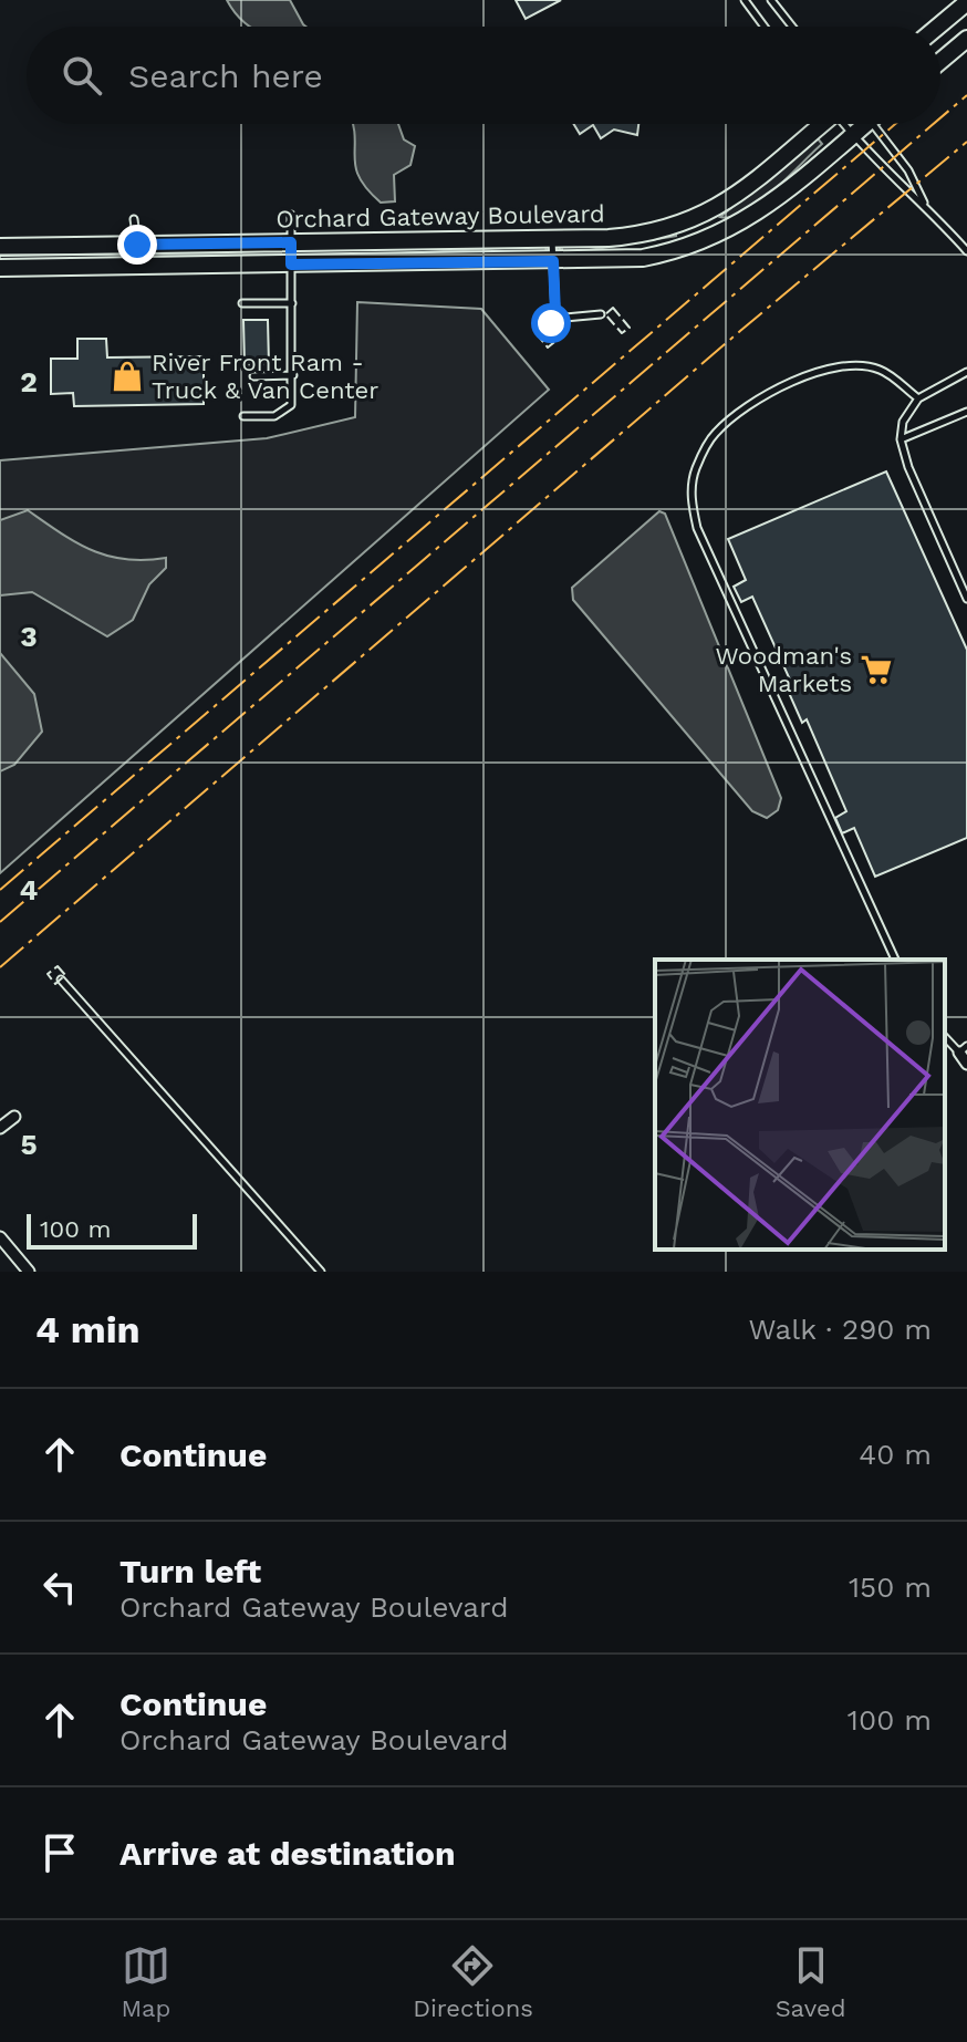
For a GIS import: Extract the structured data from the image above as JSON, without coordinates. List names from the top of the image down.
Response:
{
  "streets": {
    "street": ["Orchard Gateway Boulevard"]
  },
  "places": {
    "shop": ["River Front Ram - Truck & Van Center"],
    "supermarket": ["Woodman's Markets"]
  },
  "scale_bar": "100 m",
  "page": {
    "search": "Search here",
    "scale": "100 m",
    "heading": ["4 min", "Walk · 290 m"],
    "list": [
      ["Continue", "40 m"],
      ["Turn left", "Orchard Gateway Boulevard", "150 m"],
      ["Continue", "Orchard Gateway Boulevard", "100 m"],
      "Arrive at destination"
    ],
    "nav": ["Map", "Directions", "Saved"]
  },
  "grid": {
    "rows": [
      "2",
      "3",
      "4",
      "5"
    ]
  }
}
